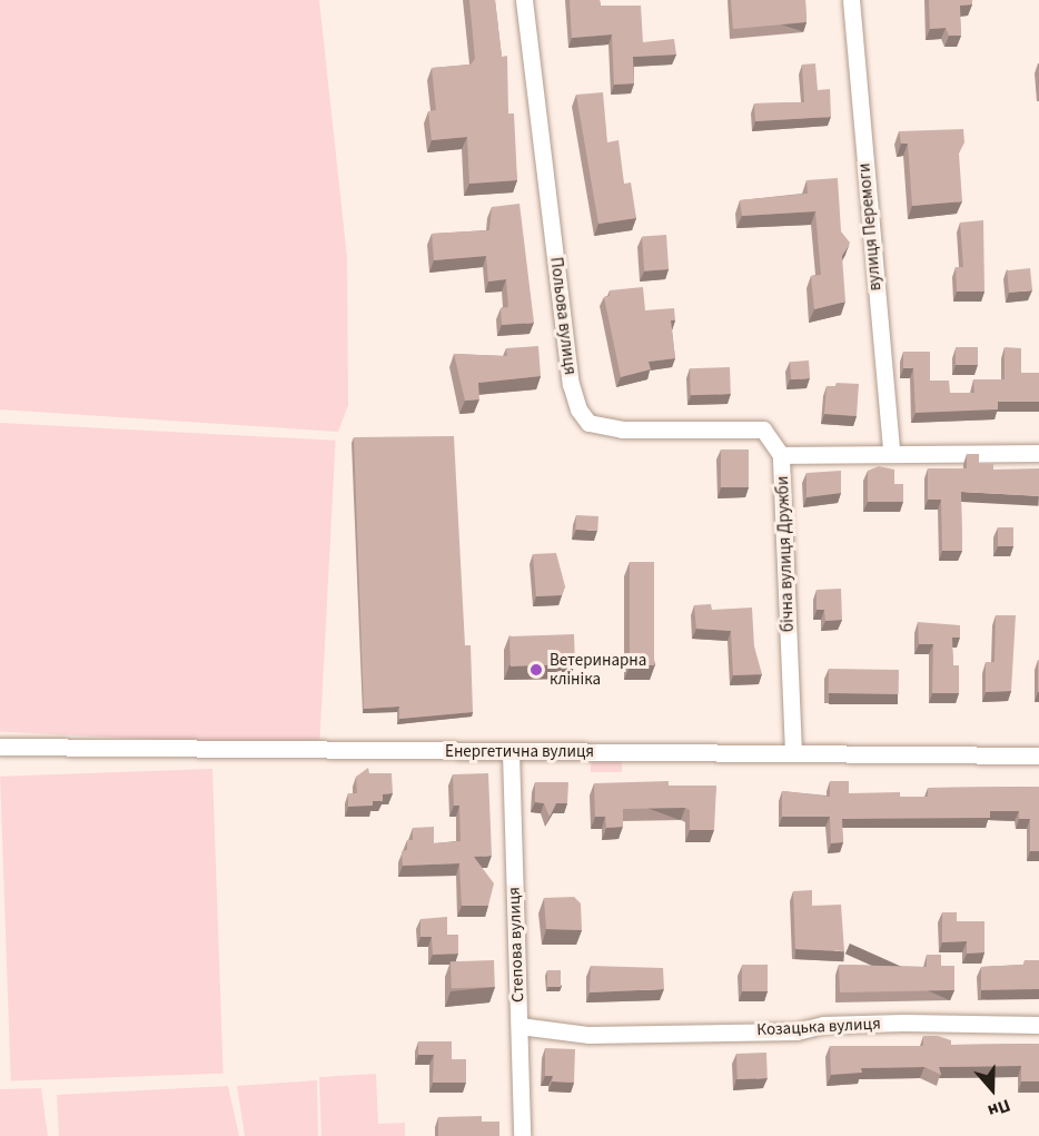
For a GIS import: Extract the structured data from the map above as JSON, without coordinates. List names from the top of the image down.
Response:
{
  "streets": {
    "street": [
      "вулиця Перемоги",
      "Польова вулиця",
      "бічна вулиця Дружби",
      "Енергетична вулиця",
      "Степова вулиця",
      "Козацька вулиця"
    ]
  },
  "crossings": [
    ["вулиця Перемоги", "бічна вулиця Дружби"],
    ["Польова вулиця", "бічна вулиця Дружби"],
    ["бічна вулиця Дружби", "Енергетична вулиця"],
    ["Енергетична вулиця", "Степова вулиця"],
    ["Степова вулиця", "Козацька вулиця"]
  ],
  "places": ["Ветеринарна клініка"],
  "north": "bottom"
}
